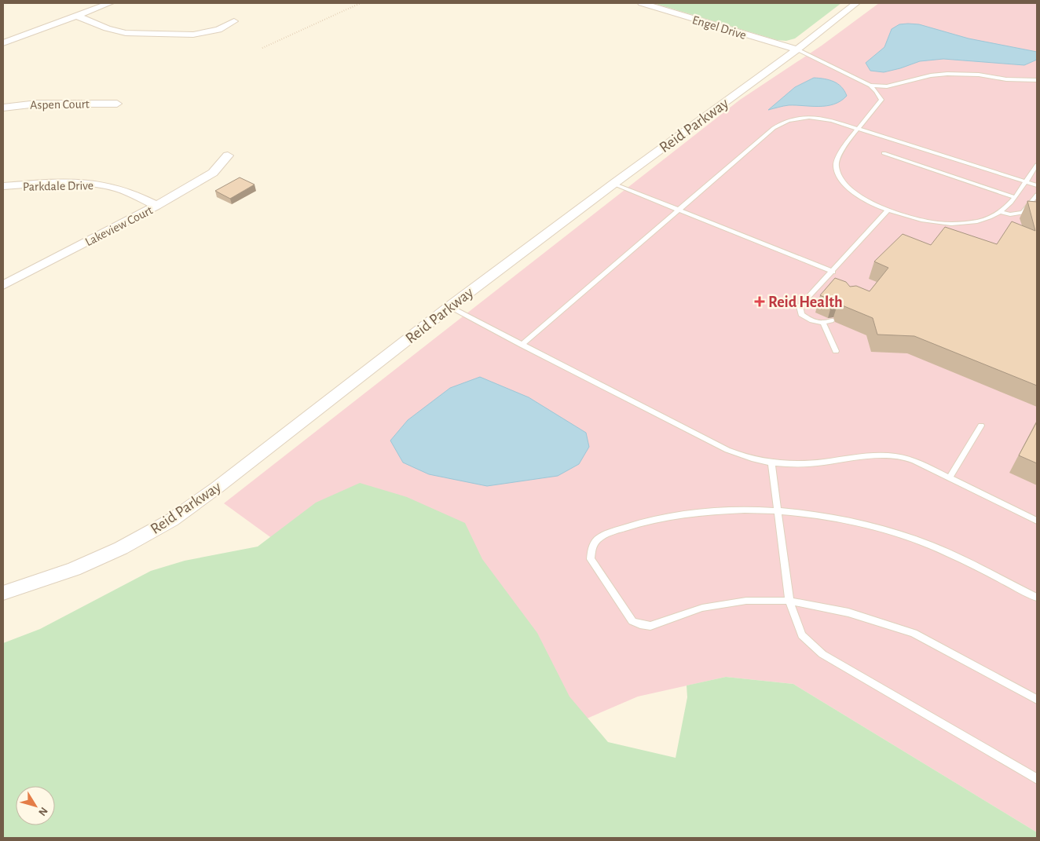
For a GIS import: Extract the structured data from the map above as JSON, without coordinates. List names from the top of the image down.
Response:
{
  "streets": {
    "street": [
      "Engel Drive",
      "Aspen Court",
      "Reid Parkway",
      "Parkdale Drive",
      "Lakeview Court"
    ]
  },
  "crossings": [
    ["Engel Drive", "Reid Parkway"],
    ["Parkdale Drive", "Lakeview Court"]
  ],
  "places": {
    "health": ["Reid Health"]
  },
  "north": "bottom right"
}
